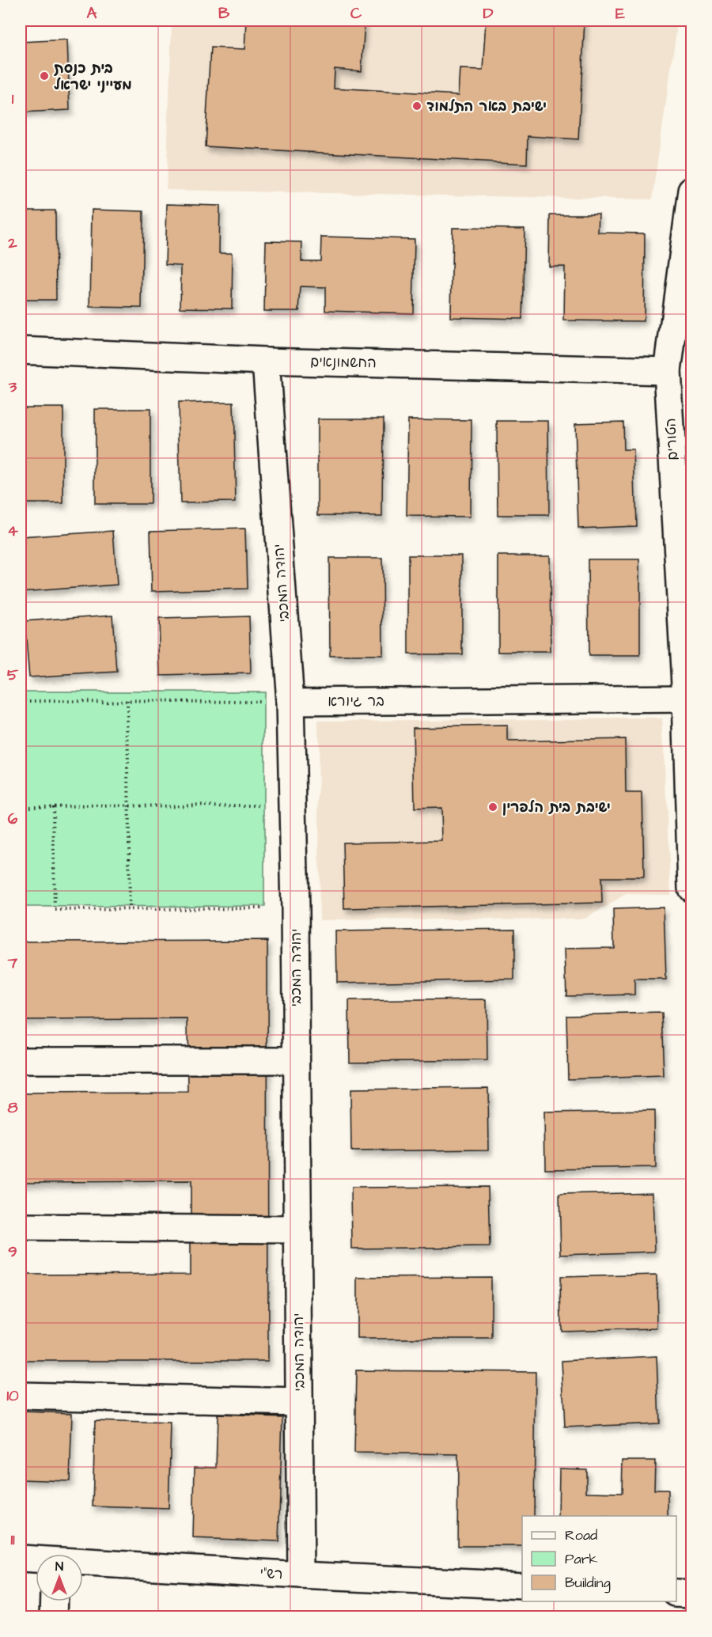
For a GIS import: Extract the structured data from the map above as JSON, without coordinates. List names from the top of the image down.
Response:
{
  "streets": {
    "street": [
      "החשמונאים",
      "הטורים",
      "יהודה המכבי",
      "בר גיורא",
      "רש\"י"
    ]
  },
  "crossings": [
    ["החשמונאים", "הטורים"],
    ["החשמונאים", "יהודה המכבי"],
    ["הטורים", "בר גיורא"],
    ["יהודה המכבי", "בר גיורא"],
    ["יהודה המכבי", "רש\"י"]
  ],
  "places": ["בית כנסת מעייני ישראל", "ישיבת באר התלמוד", "ישיבת בית הלפרין"],
  "legend": ["Road", "Park", "Building"],
  "north": "top",
  "grid": {
    "columns": [
      "A",
      "B",
      "C",
      "D",
      "E"
    ],
    "rows": [
      "1",
      "2",
      "3",
      "4",
      "5",
      "6",
      "7",
      "8",
      "9",
      "10",
      "11"
    ]
  }
}
